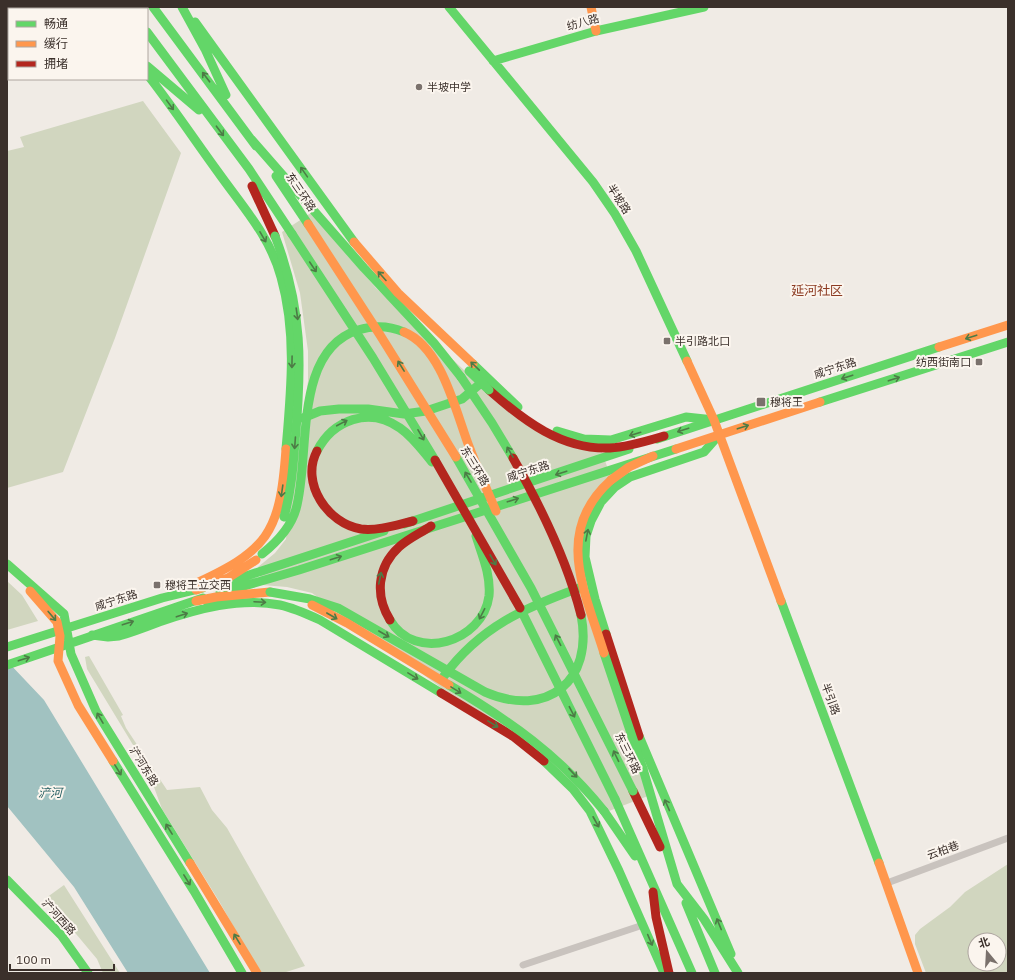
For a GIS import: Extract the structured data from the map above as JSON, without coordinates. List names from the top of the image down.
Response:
{
  "streets": {
    "main road": [
      "纺八路",
      "东三环路",
      "半坡路",
      "咸宁东路",
      "半引路",
      "浐河东路",
      "浐河西路"
    ],
    "street": ["云柏巷"]
  },
  "crossings": [
    ["纺八路", "半坡路"],
    ["半坡路", "咸宁东路"],
    ["半坡路", "半引路"],
    ["咸宁东路", "半引路"],
    ["咸宁东路", "浐河东路"],
    ["半引路", "云柏巷"]
  ],
  "districts": ["延河社区"],
  "water": ["浐河"],
  "places": {
    "other": ["半坡中学"],
    "transit": [
      "半引路北口",
      "纺西街南口",
      "穆将王",
      "穆将王立交西"
    ]
  },
  "legend": ["畅通", "缓行", "拥堵"],
  "scale_bar": "100 m",
  "north": "top"
}
